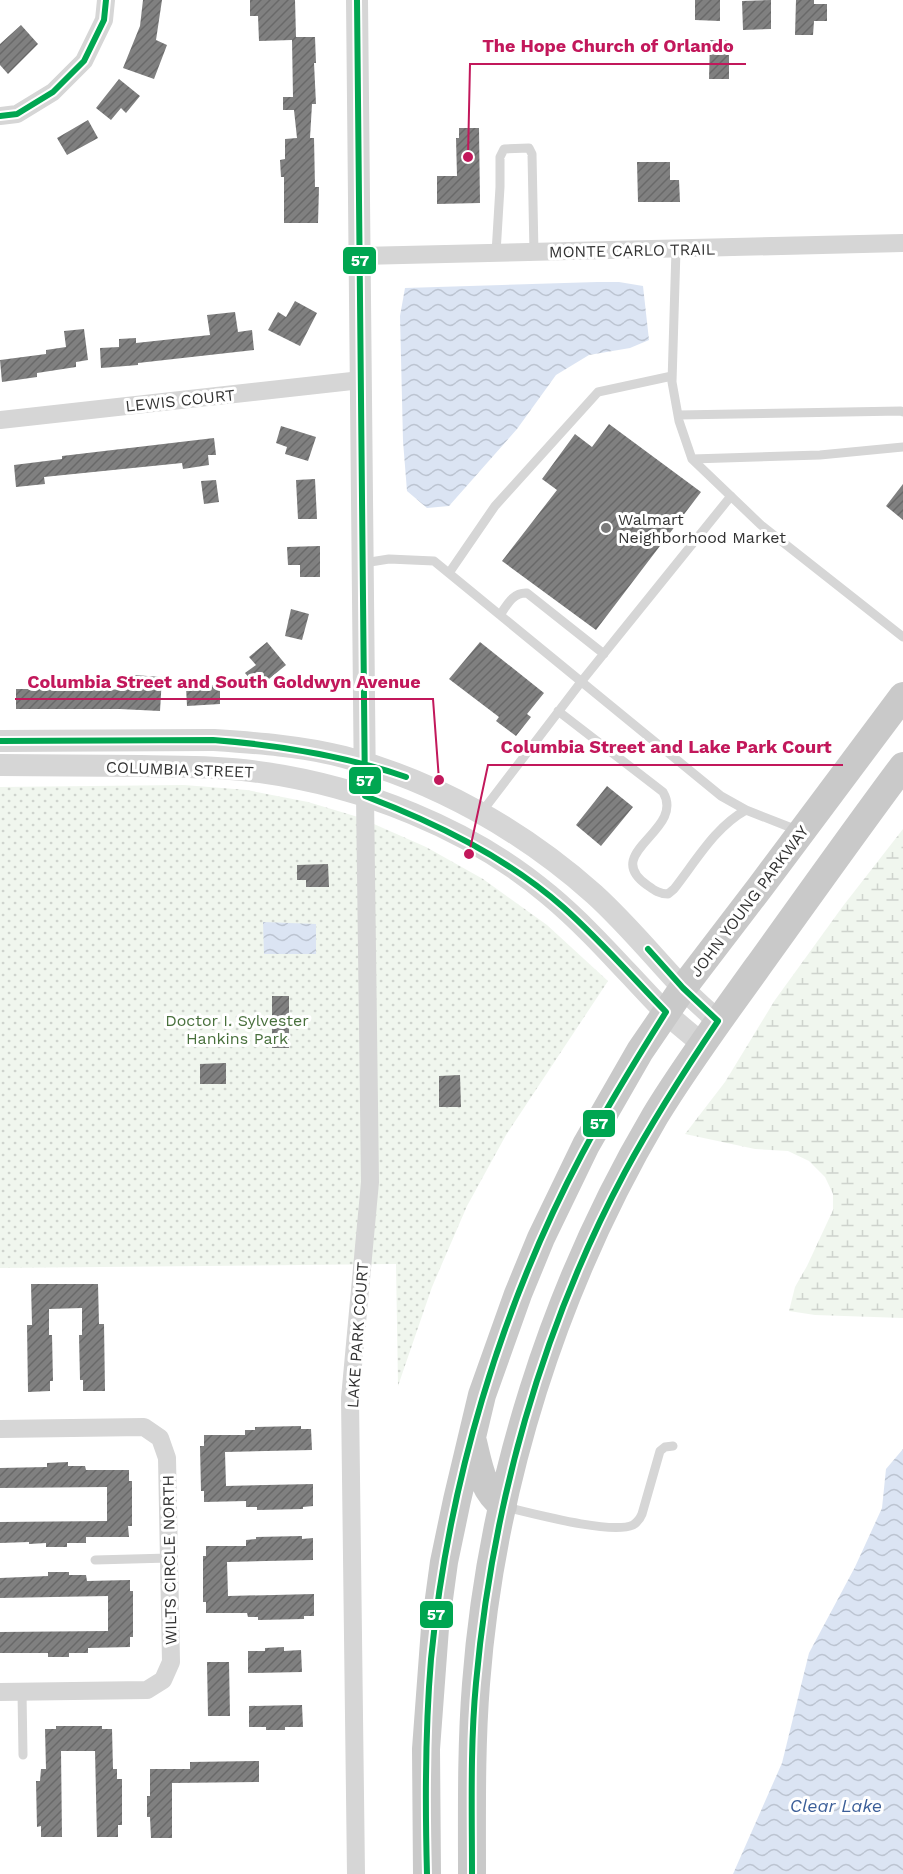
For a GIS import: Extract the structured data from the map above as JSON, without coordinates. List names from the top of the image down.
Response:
{
  "streets": {
    "main road": ["JOHN YOUNG PARKWAY"],
    "street": [
      "MONTE CARLO TRAIL",
      "LEWIS COURT",
      "COLUMBIA STREET",
      "LAKE PARK COURT",
      "WILTS CIRCLE NORTH"
    ]
  },
  "crossings": [
    ["COLUMBIA STREET", "JOHN YOUNG PARKWAY"],
    ["COLUMBIA STREET", "LAKE PARK COURT"]
  ],
  "water": ["Clear Lake"],
  "parks": ["Doctor I. Sylvester Hankins Park"],
  "places": [
    "The Hope Church of Orlando",
    "Walmart Neighborhood Market",
    "Columbia Street and South Goldwyn Avenue",
    "Columbia Street and Lake Park Court"
  ],
  "lines": ["transit line 57"]
}
